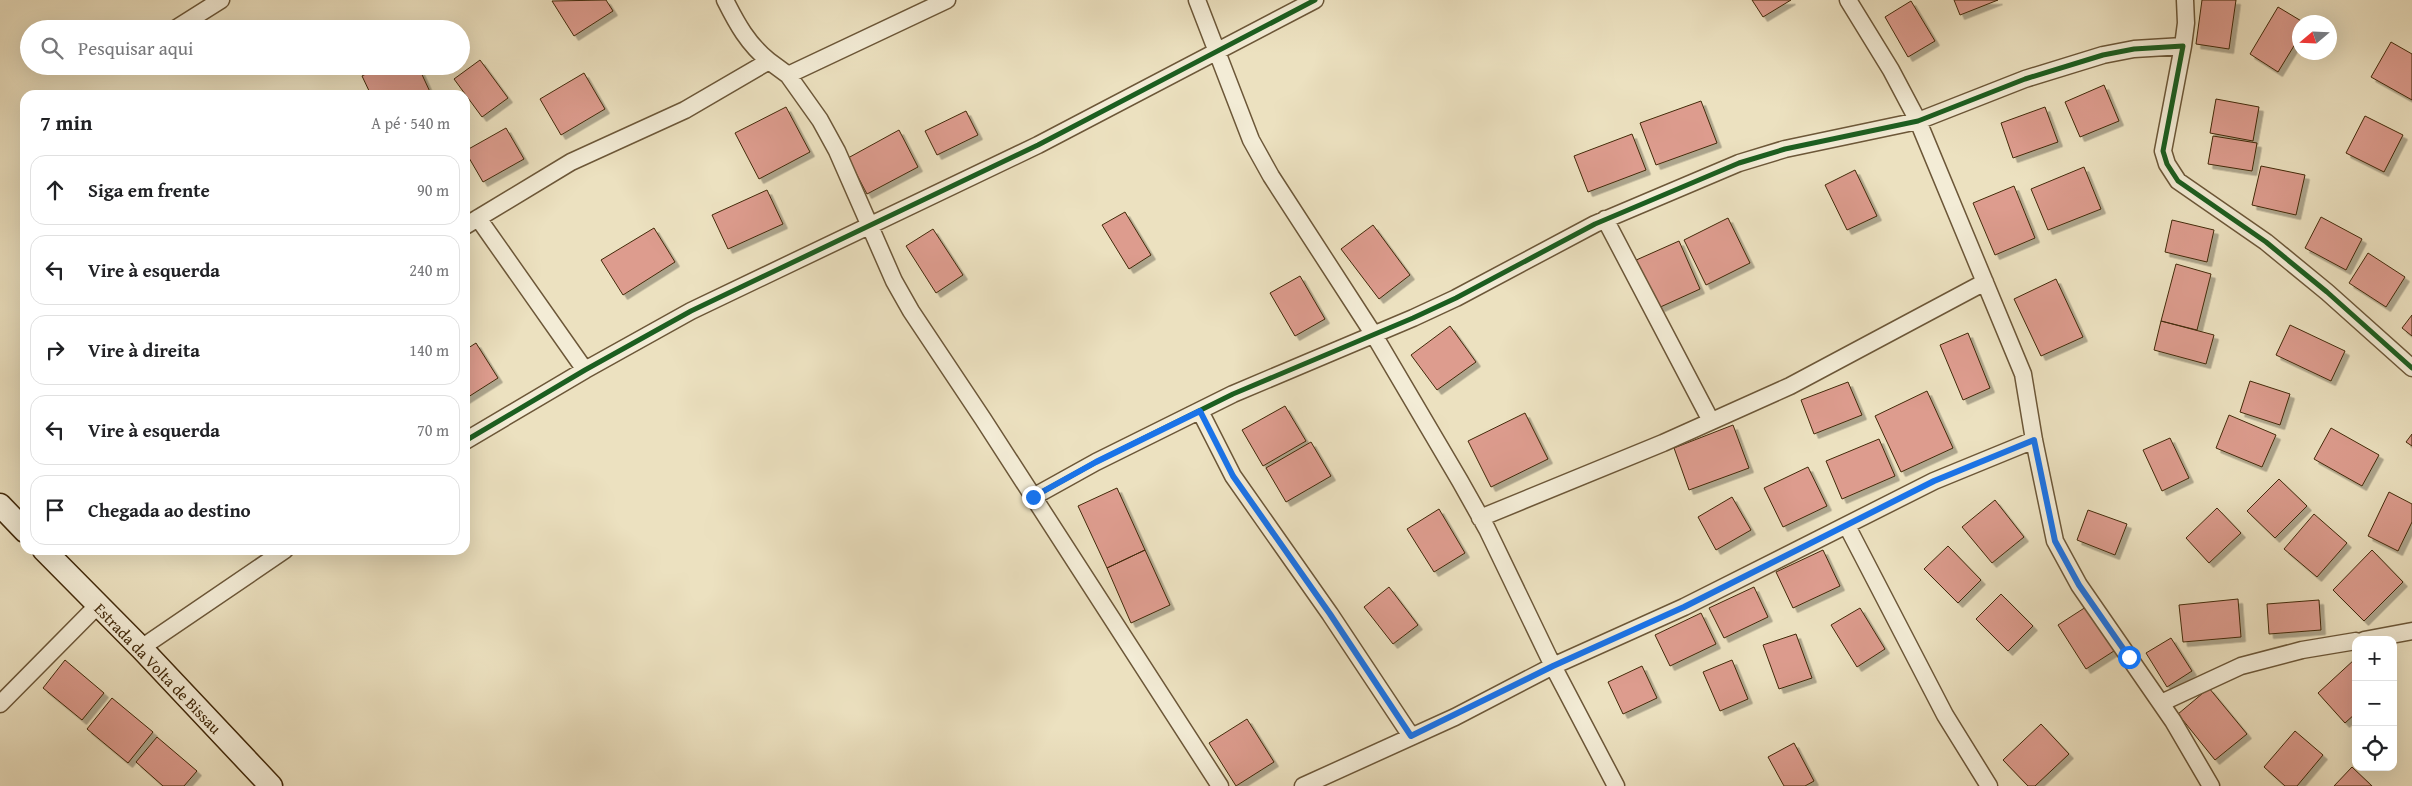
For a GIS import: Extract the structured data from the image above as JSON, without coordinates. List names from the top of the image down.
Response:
{
  "streets": {
    "main road": ["Estrada da Volta de Bissau"]
  },
  "north": "left",
  "page": {
    "search": "Pesquisar aqui",
    "heading": ["7 min", "A pé · 540 m"],
    "list": [
      ["Siga em frente", "90 m"],
      ["Vire à esquerda", "240 m"],
      ["Vire à direita", "140 m"],
      ["Vire à esquerda", "70 m"],
      "Chegada ao destino"
    ],
    "map_buttons": ["+", "−"]
  }
}
